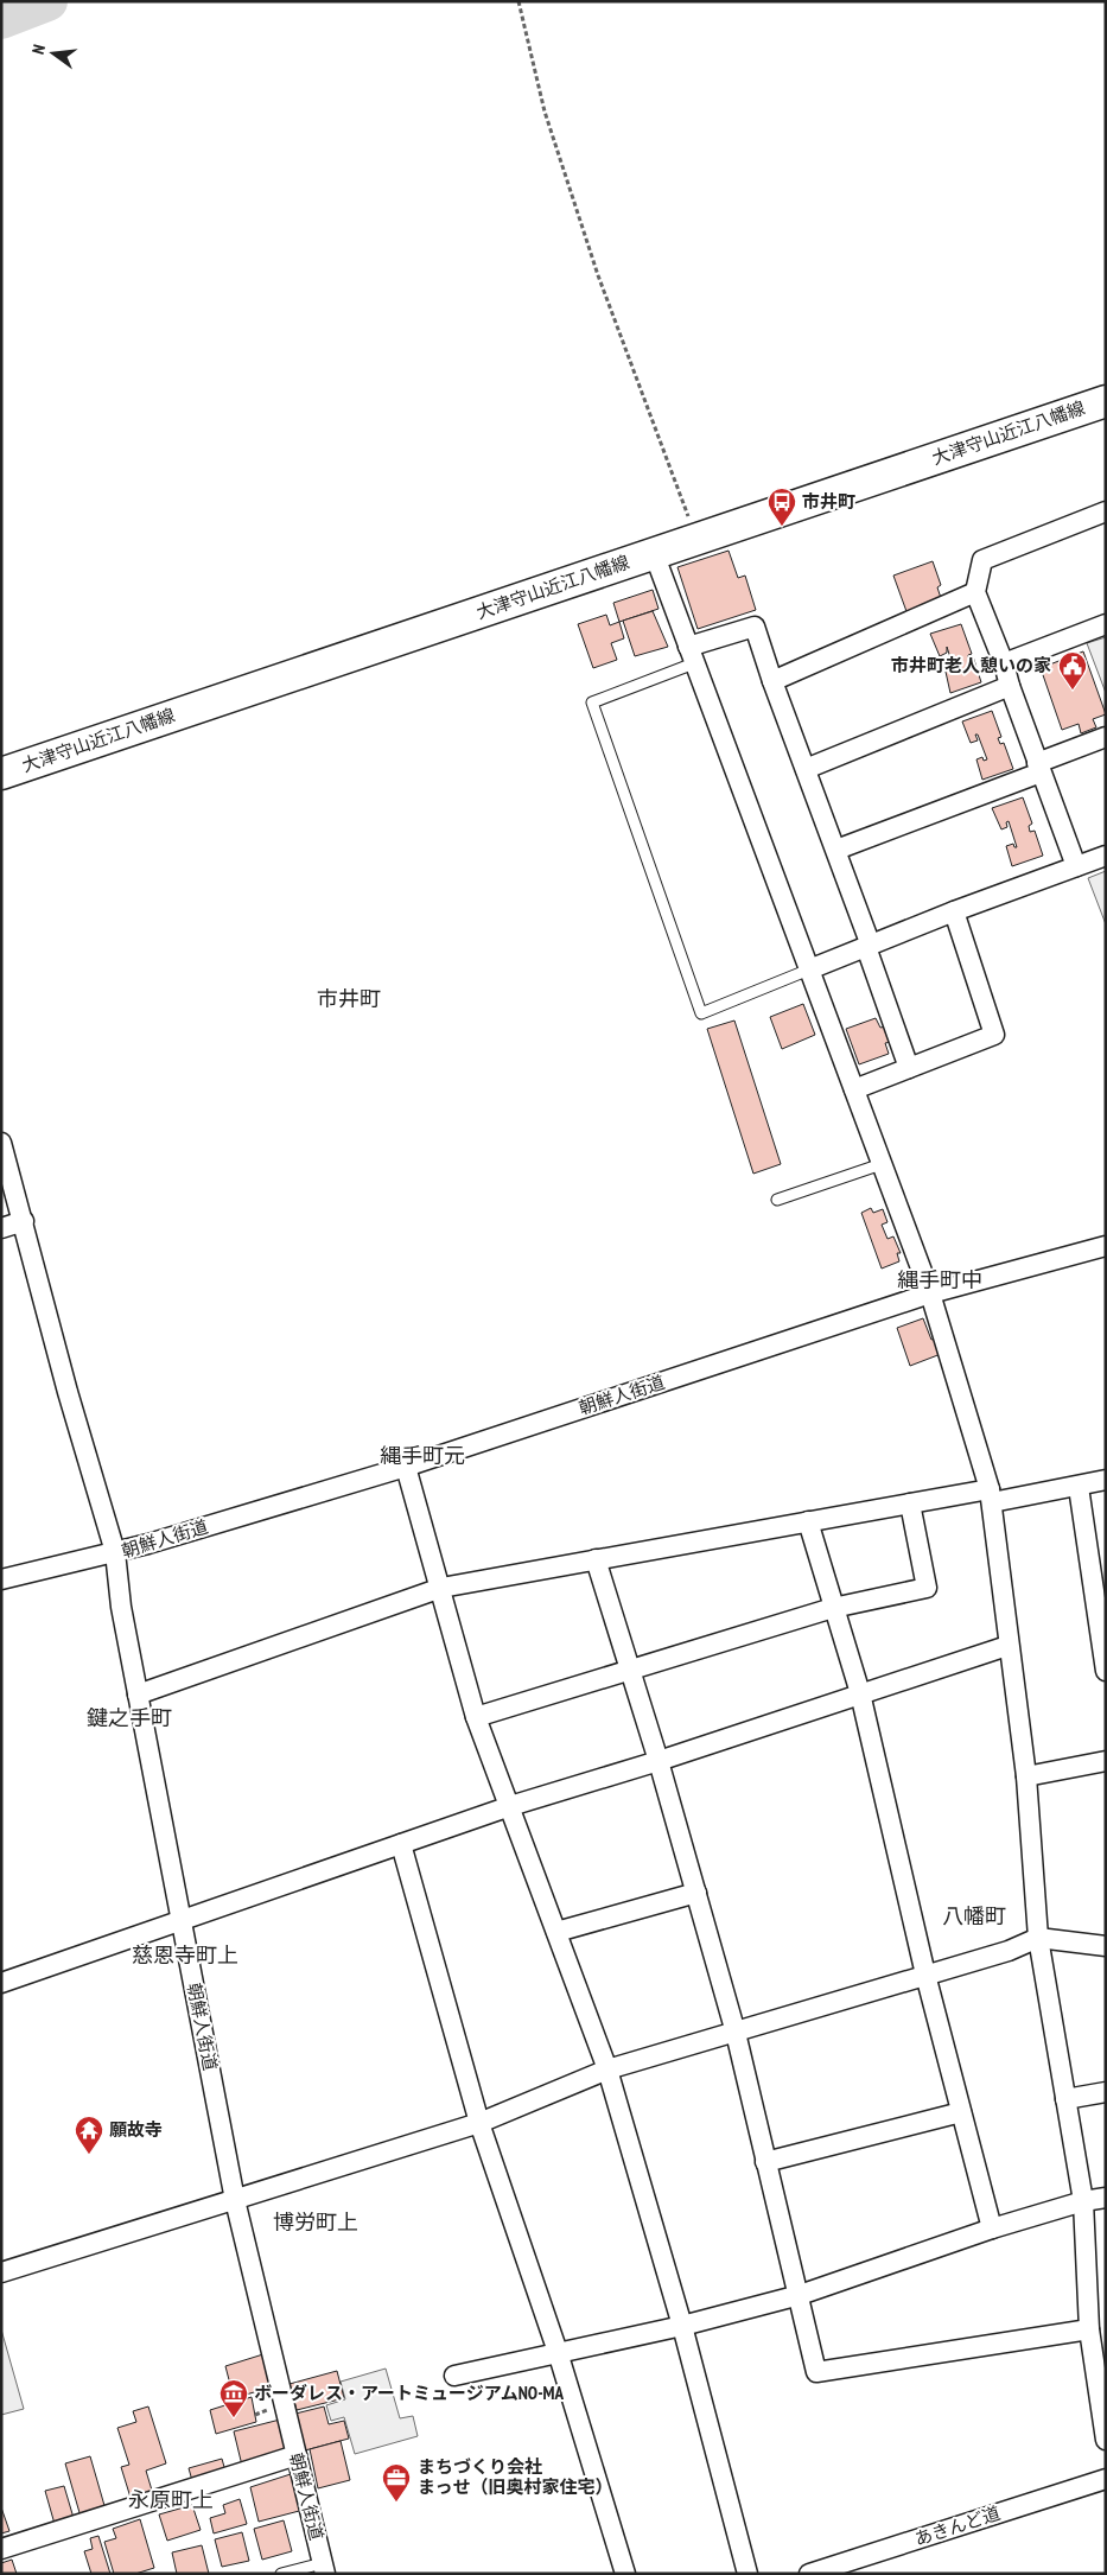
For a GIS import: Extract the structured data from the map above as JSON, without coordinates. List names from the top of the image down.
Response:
{
  "streets": {
    "main road": ["大津守山近江八幡線"],
    "street": ["朝鮮人街道", "あきんど道"]
  },
  "districts": [
    "市井町",
    "縄手町中",
    "縄手町元",
    "鍵之手町",
    "八幡町",
    "慈恩寺町上",
    "博労町上",
    "永原町上"
  ],
  "places": {
    "bus stop": ["市井町"],
    "public building": ["市井町老人憩いの家"],
    "temple": ["願故寺"],
    "museum": ["ボーダレス・アートミュージアムNO-MA"],
    "office": ["まちづくり会社 まっせ（旧奥村家住宅）"]
  },
  "north": "left"
}
